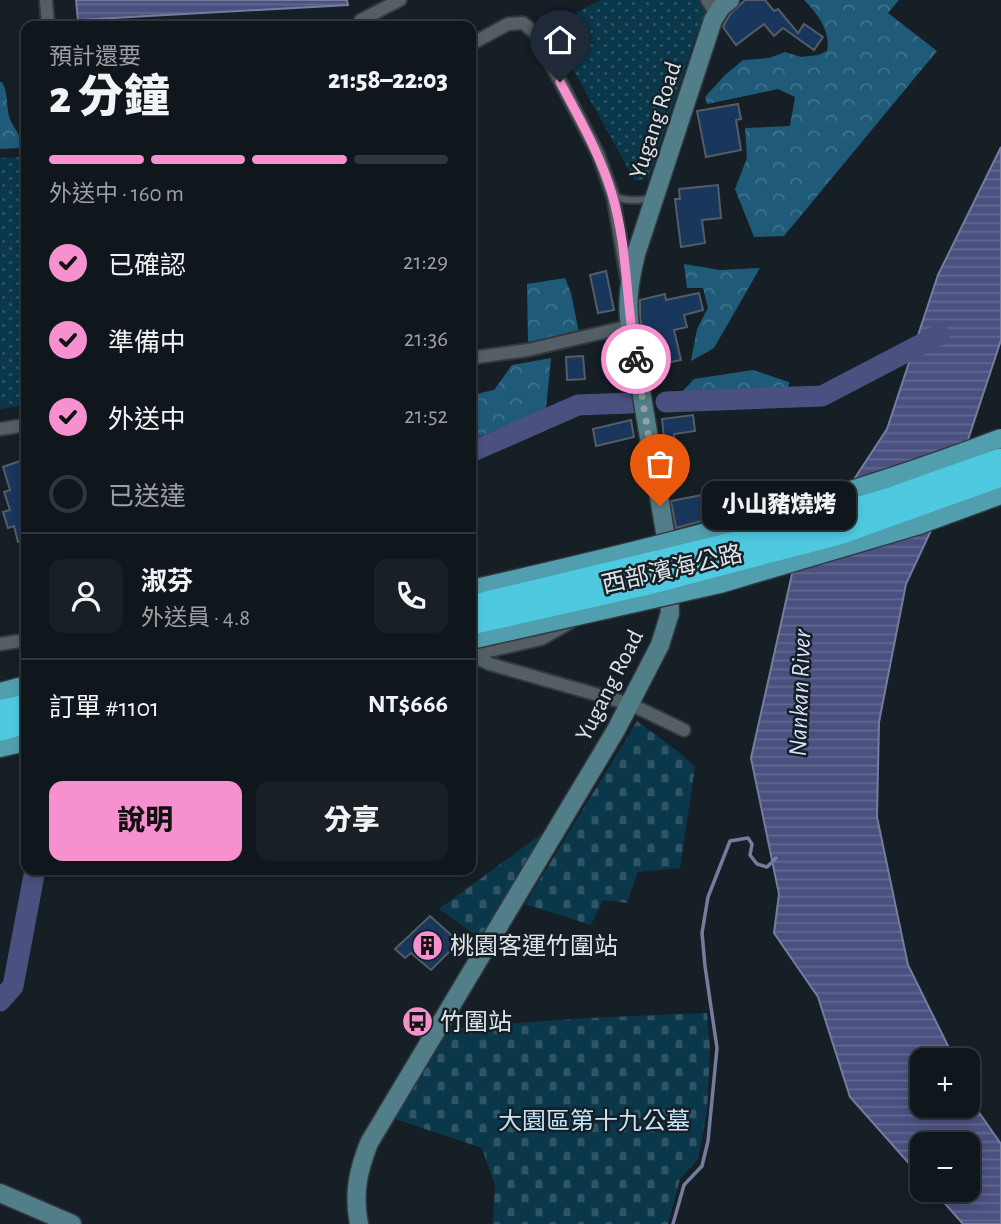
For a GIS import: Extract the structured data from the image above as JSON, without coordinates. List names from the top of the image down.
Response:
{
  "streets": {
    "main road": ["西部濱海公路"],
    "street": ["Yugang Road"]
  },
  "water": ["Nankan River"],
  "parks": ["大園區第十九公墓"],
  "places": {
    "other": ["小山豬燒烤"],
    "building": ["桃園客運竹圍站"],
    "bus stop": ["竹圍站"]
  },
  "page": {
    "heading": ["2 分鐘", "預計還要", "21:58–22:03"],
    "panel": [
      "淑芬",
      "外送員 · 4.8",
      "訂單 #1101",
      "NT$666"
    ],
    "bar": "外送中 · 160 m",
    "list": [
      ["已確認", "21:29"],
      ["準備中", "21:36"],
      ["外送中", "21:52"],
      "已送達"
    ],
    "bubble": "小山豬燒烤",
    "buttons": ["說明", "分享"],
    "map_buttons": ["+", "−"]
  }
}
